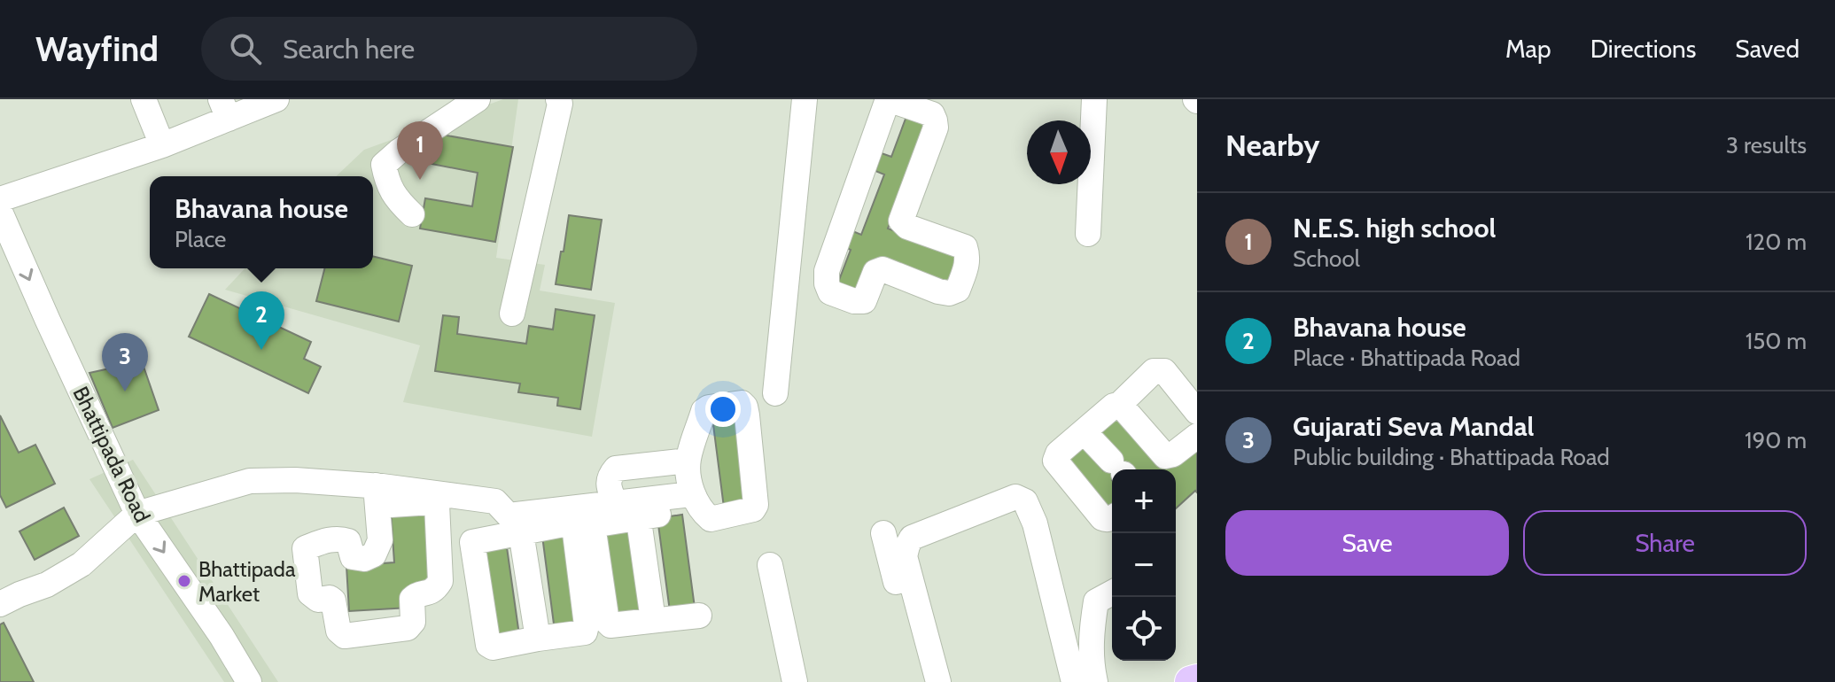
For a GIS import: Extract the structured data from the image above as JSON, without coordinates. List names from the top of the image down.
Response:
{
  "streets": {
    "street": ["Bhattipada Road"]
  },
  "one_way": ["Bhattipada Road"],
  "places": ["Bhattipada Market"],
  "north": "bottom",
  "page": {
    "header": "Wayfind",
    "search": "Search here",
    "nav": ["Map", "Directions", "Saved"],
    "heading": ["Nearby", "3 results"],
    "pins": ["1", "2", "3"],
    "popup": ["Bhavana house", "Place"],
    "list": [
      {
        "mark": "1",
        "name": "N.E.S. high school",
        "note": "School",
        "value": "120 m"
      },
      {
        "mark": "2",
        "name": "Bhavana house",
        "note": "Place · Bhattipada Road",
        "value": "150 m"
      },
      {
        "mark": "3",
        "name": "Gujarati Seva Mandal",
        "note": "Public building · Bhattipada Road",
        "value": "190 m"
      }
    ],
    "map_buttons": ["+", "−"],
    "buttons": ["Save", "Share"]
  }
}
